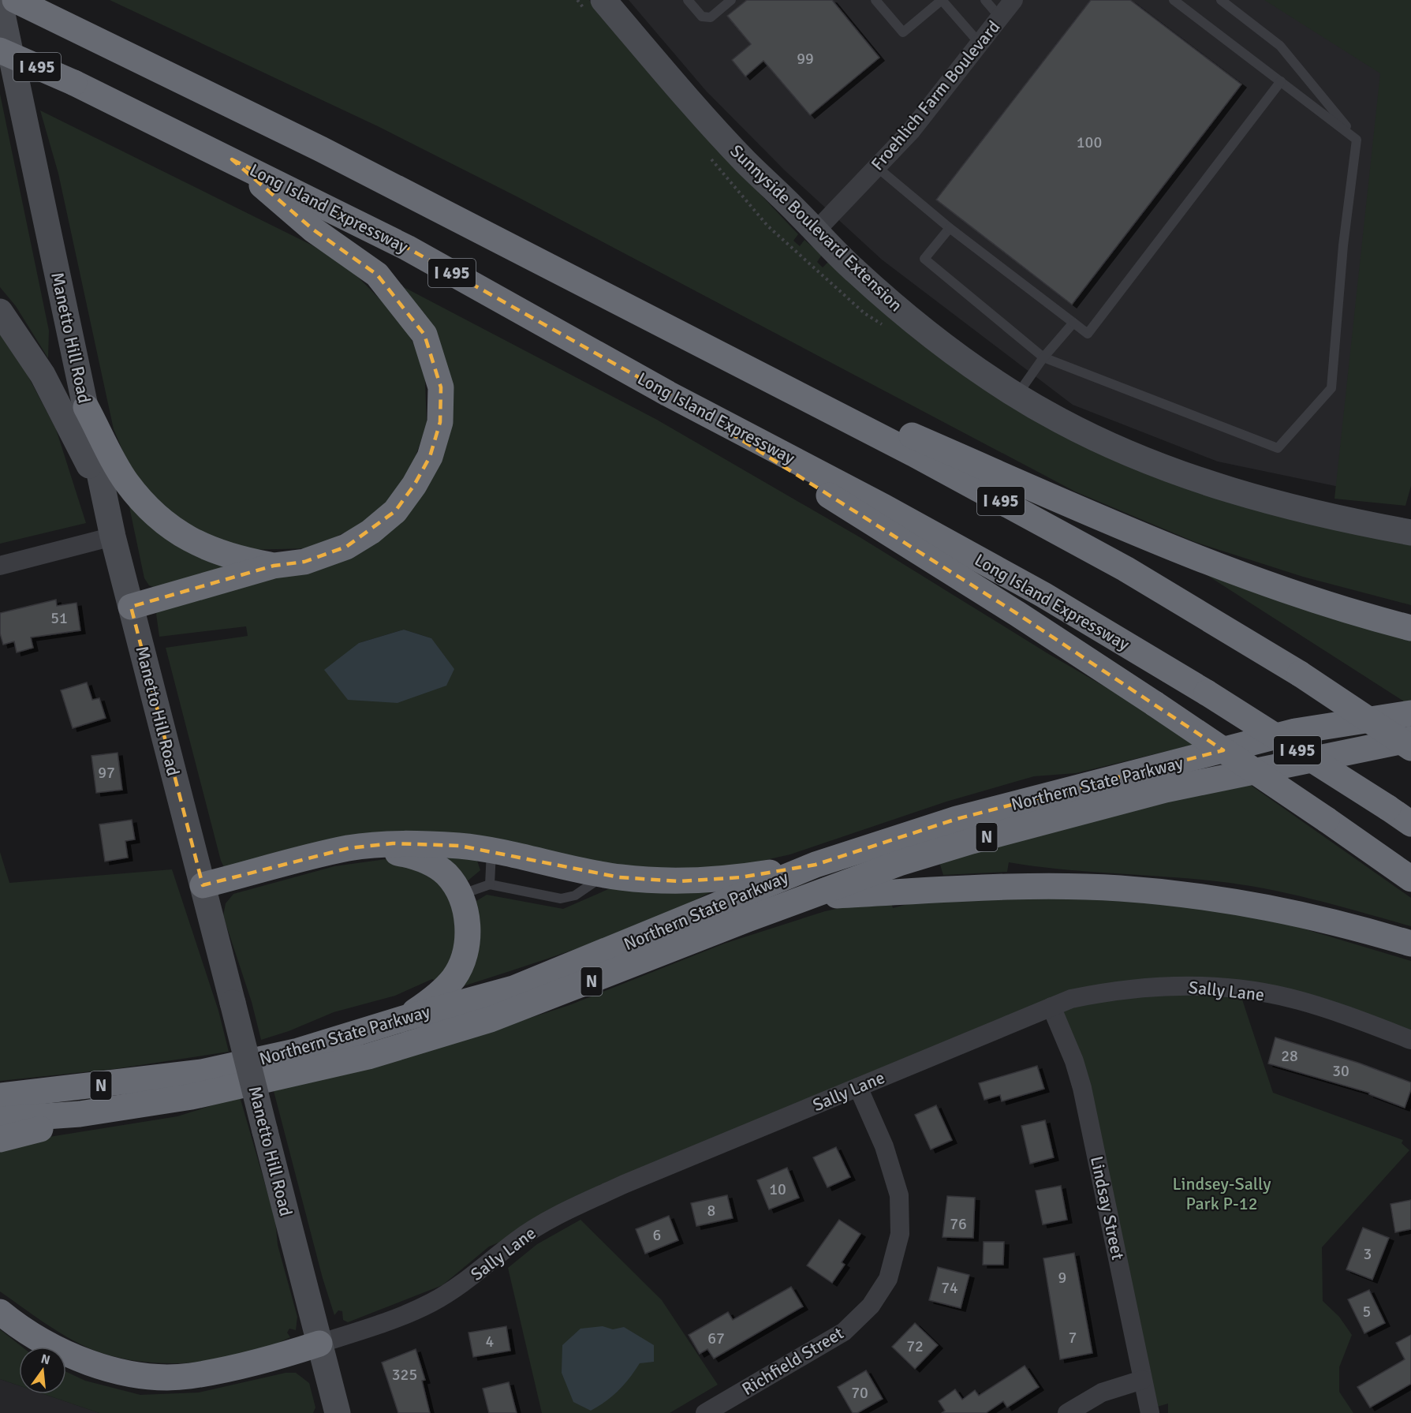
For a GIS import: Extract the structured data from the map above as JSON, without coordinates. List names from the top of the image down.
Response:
{
  "streets": {
    "highway": [
      "I 495",
      "Long Island Expressway",
      "Northern State Parkway",
      "N"
    ],
    "main road": ["Sunnyside Boulevard Extension", "Manetto Hill Road"],
    "street": [
      "Froehlich Farm Boulevard",
      "Sally Lane",
      "Lindsay Street",
      "Richfield Street"
    ]
  },
  "crossings": [
    ["Froehlich Farm Boulevard", "Sunnyside Boulevard Extension"],
    ["Manetto Hill Road", "Sally Lane"],
    ["Sally Lane", "Lindsay Street"],
    ["Sally Lane", "Richfield Street"]
  ],
  "parks": ["Lindsey-Sally Park P-12"],
  "house_numbers": [
    "99",
    "100",
    "51",
    "97",
    "28",
    "30",
    "10",
    "8",
    "76",
    "6",
    "3",
    "9",
    "74",
    "5",
    "7",
    "67",
    "4",
    "72",
    "325",
    "70"
  ],
  "north": "top"
}
